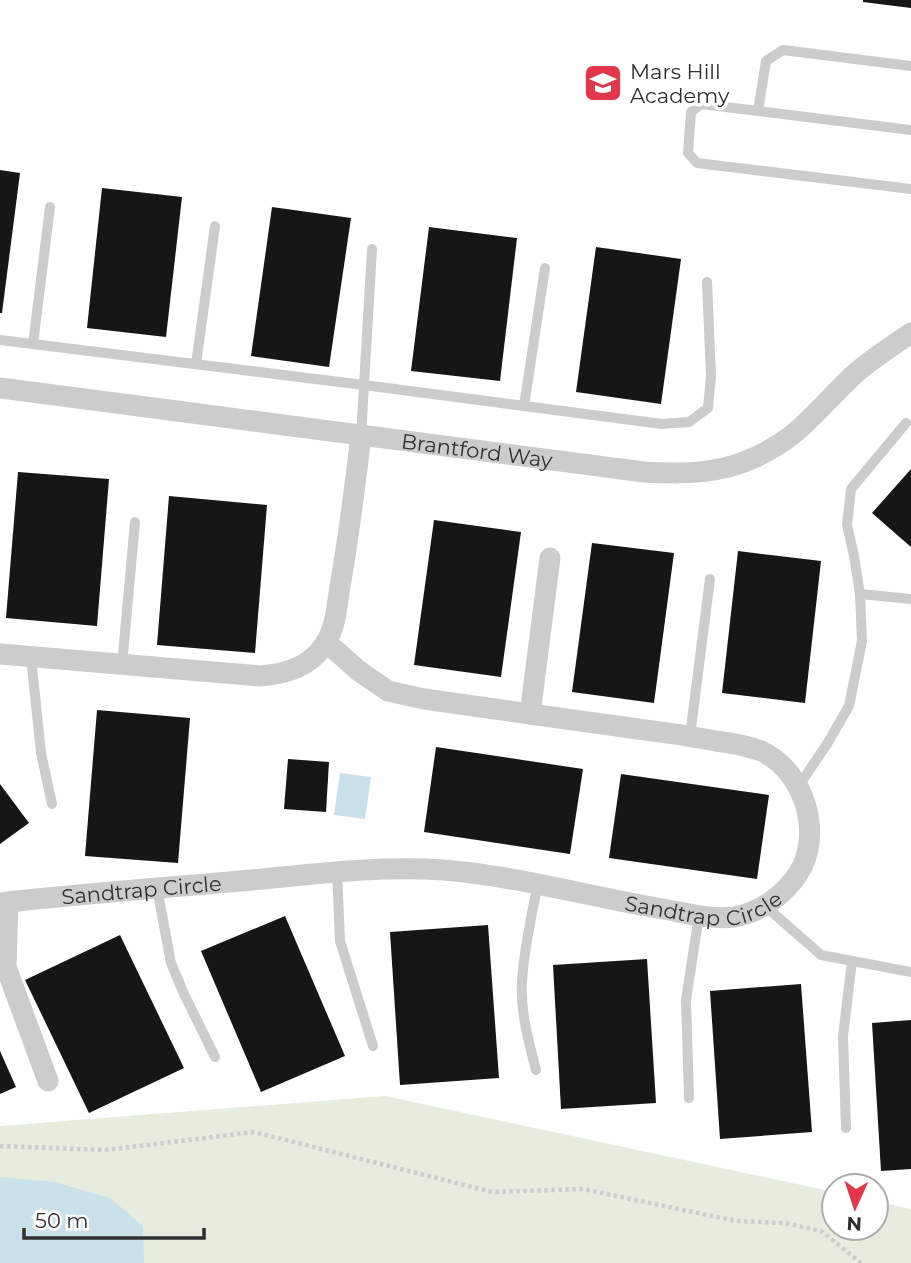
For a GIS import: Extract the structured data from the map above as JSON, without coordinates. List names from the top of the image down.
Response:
{
  "streets": {
    "street": ["Brantford Way", "Sandtrap Circle"]
  },
  "places": {
    "school or university": ["Mars Hill Academy"]
  },
  "scale_bar": "50 m",
  "north": "bottom"
}
